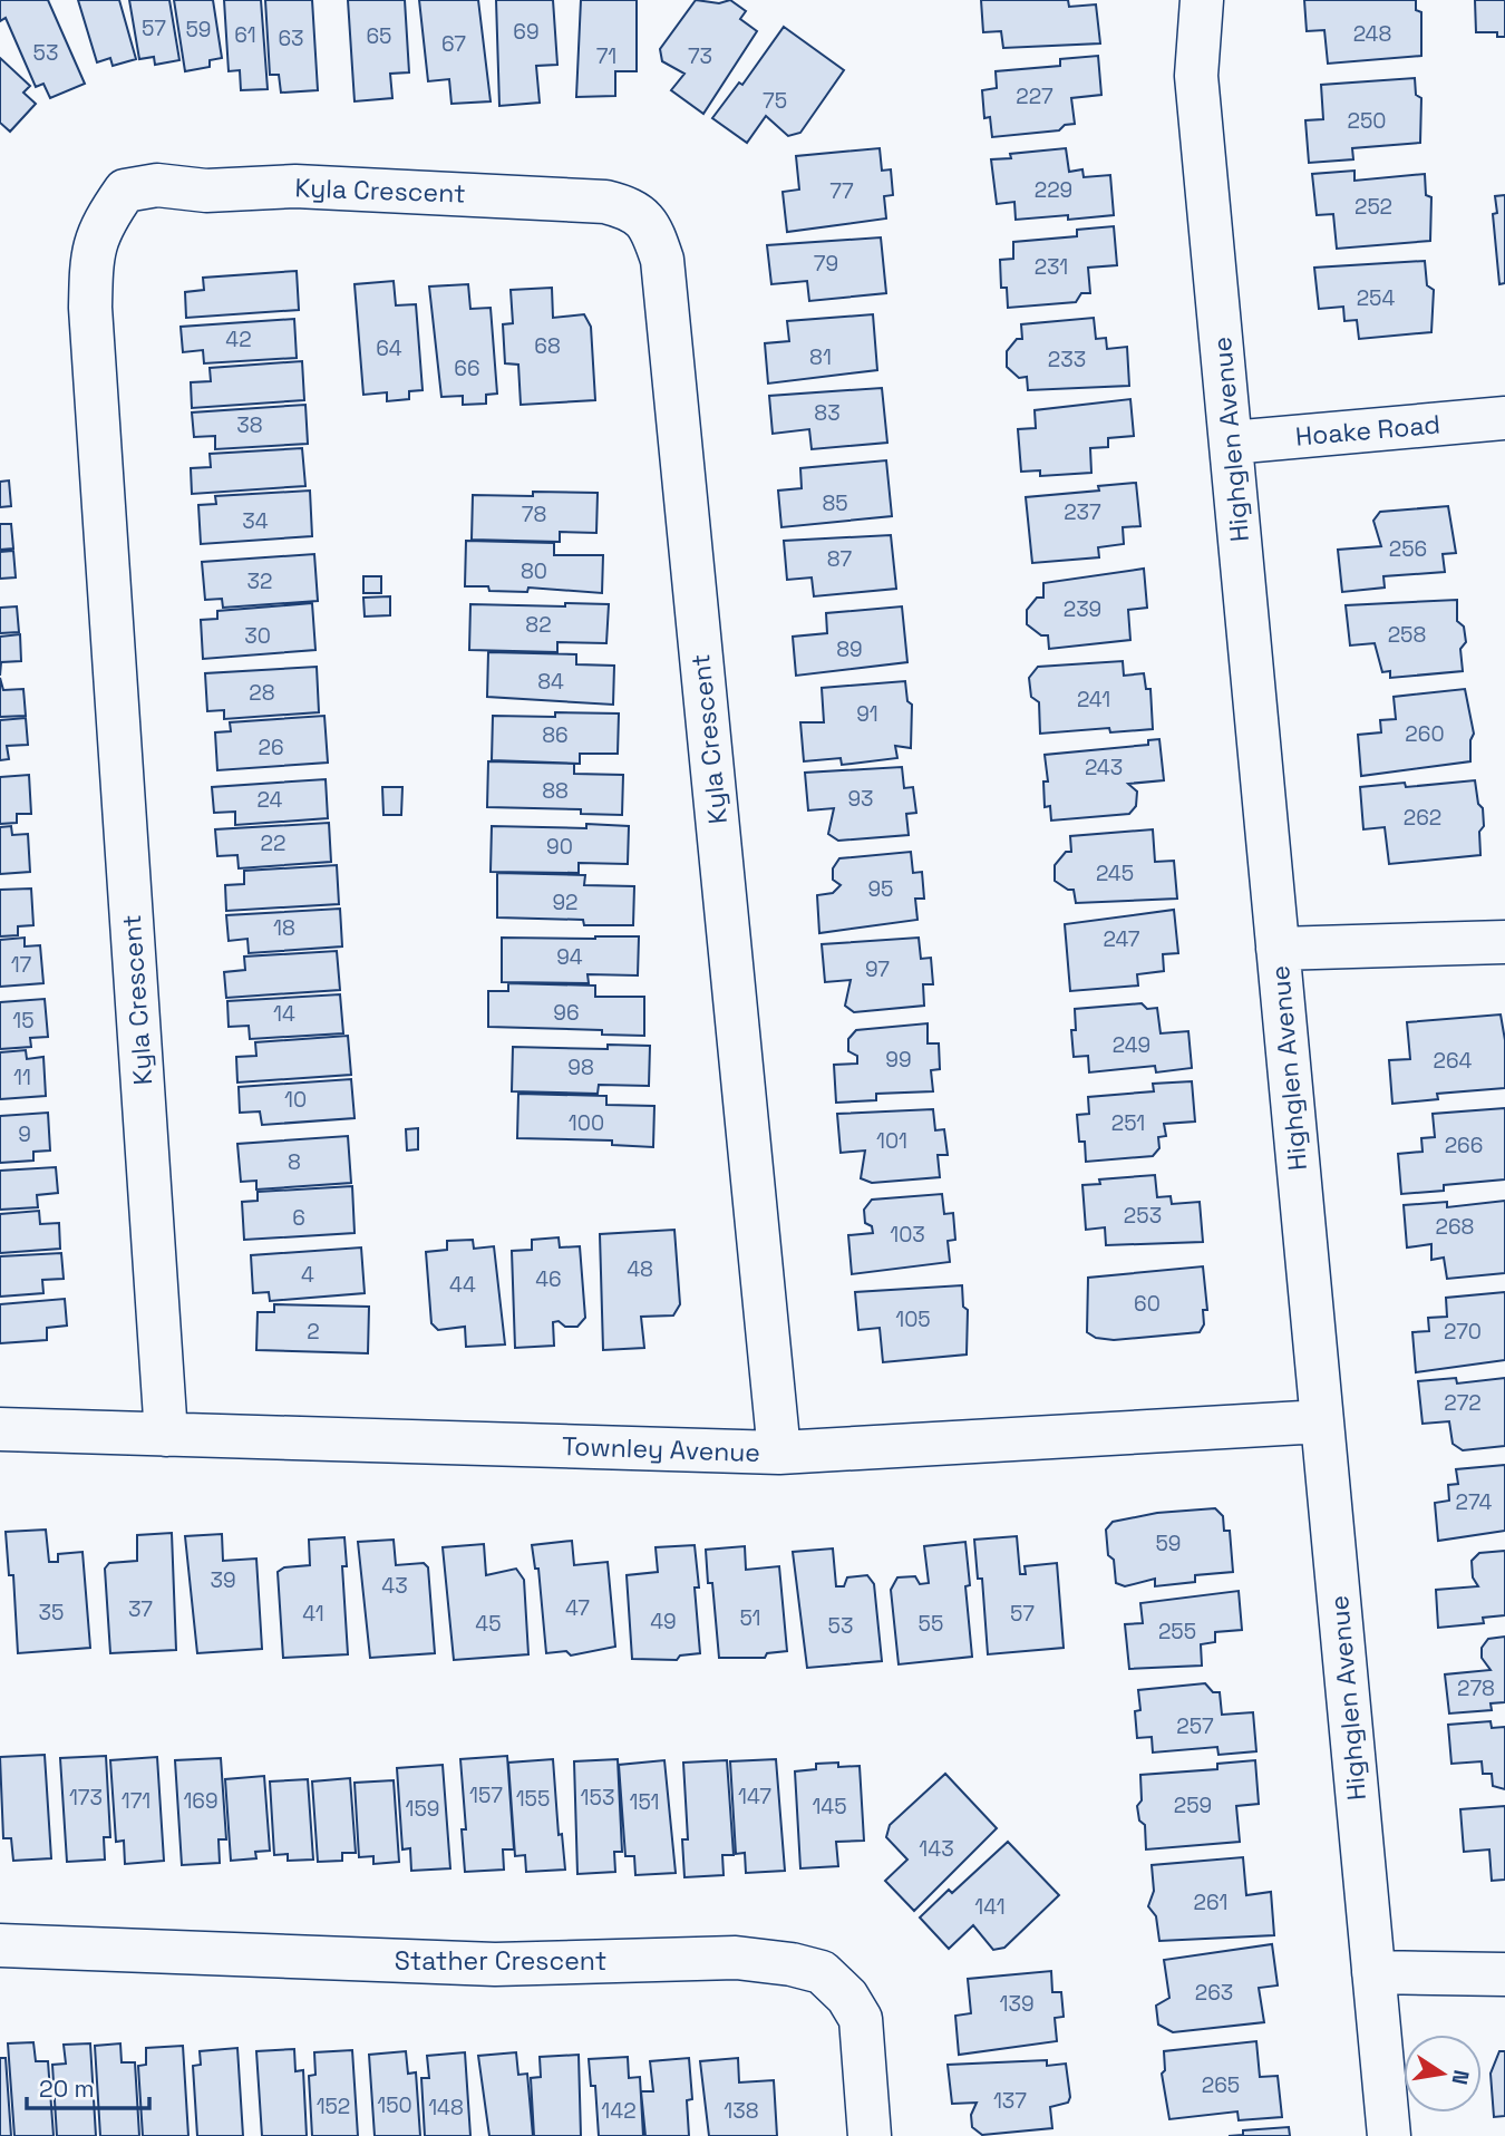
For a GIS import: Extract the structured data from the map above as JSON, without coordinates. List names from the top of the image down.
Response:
{
  "streets": {
    "street": [
      "Kyla Crescent",
      "Hoake Road",
      "Highglen Avenue",
      "Townley Avenue",
      "Stather Crescent"
    ]
  },
  "crossings": [
    ["Kyla Crescent", "Townley Avenue"],
    ["Hoake Road", "Highglen Avenue"],
    ["Highglen Avenue", "Townley Avenue"]
  ],
  "house_numbers": [
    "57",
    "59",
    "69",
    "248",
    "61",
    "65",
    "63",
    "67",
    "53",
    "71",
    "73",
    "227",
    "75",
    "250",
    "229",
    "77",
    "252",
    "79",
    "231",
    "254",
    "42",
    "68",
    "64",
    "81",
    "233",
    "66",
    "83",
    "38",
    "85",
    "237",
    "78",
    "34",
    "256",
    "87",
    "80",
    "32",
    "239",
    "82",
    "258",
    "30",
    "89",
    "84",
    "28",
    "241",
    "91",
    "260",
    "86",
    "26",
    "243",
    "88",
    "93",
    "24",
    "262",
    "22",
    "90",
    "245",
    "95",
    "92",
    "18",
    "247",
    "94",
    "17",
    "97",
    "96",
    "14",
    "15",
    "249",
    "99",
    "264",
    "98",
    "11",
    "10",
    "100",
    "251",
    "9",
    "101",
    "266",
    "8",
    "253",
    "6",
    "268",
    "103",
    "48",
    "4",
    "46",
    "44",
    "60",
    "105",
    "2",
    "270",
    "272",
    "274",
    "59",
    "39",
    "43",
    "47",
    "37",
    "35",
    "41",
    "57",
    "51",
    "49",
    "45",
    "55",
    "53",
    "255",
    "278",
    "257",
    "157",
    "147",
    "173",
    "153",
    "155",
    "171",
    "169",
    "151",
    "259",
    "145",
    "159",
    "143",
    "261",
    "141",
    "263",
    "139",
    "265",
    "137",
    "150",
    "152",
    "148",
    "142",
    "138"
  ],
  "scale_bar": "20 m",
  "north": "right"
}
